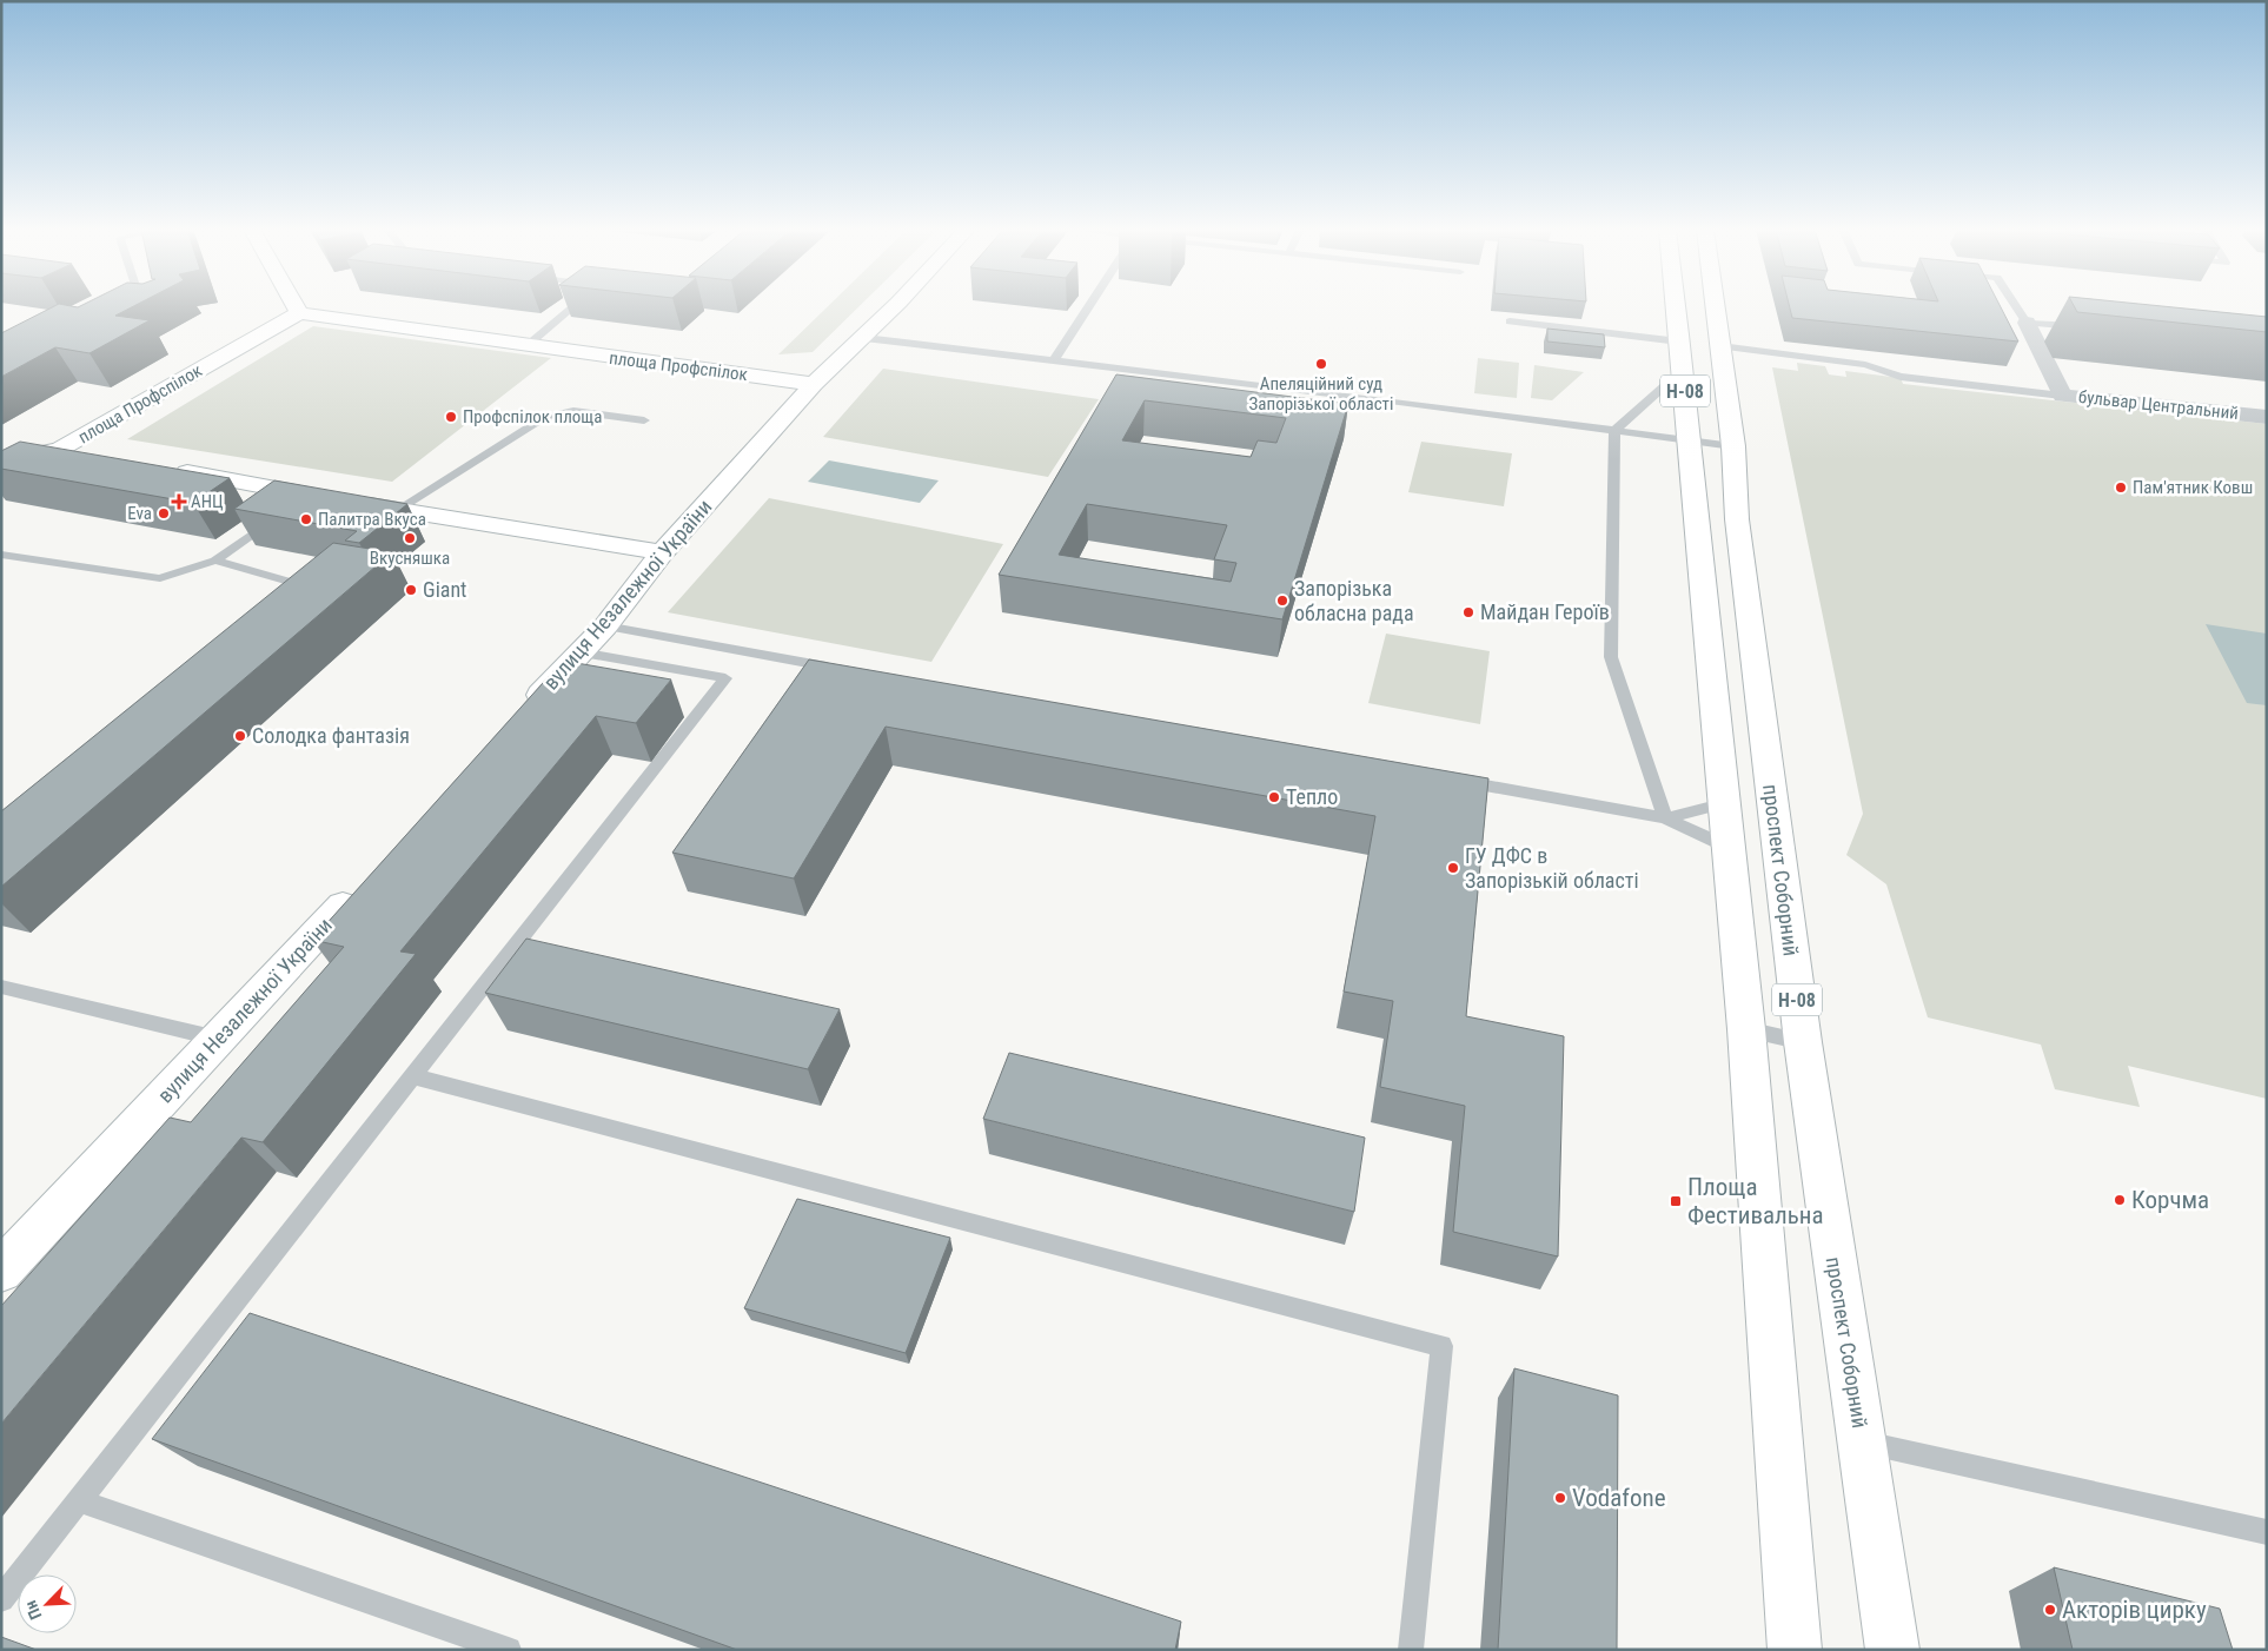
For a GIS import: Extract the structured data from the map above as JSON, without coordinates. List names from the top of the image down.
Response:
{
  "streets": {
    "main road": [
      "площа Профспілок",
      "Н-08",
      "вулиця Незалежної України",
      "проспект Соборний"
    ],
    "street": ["бульвар Центральний"]
  },
  "crossings": [
    ["площа Профспілок", "вулиця Незалежної України"]
  ],
  "places": {
    "other": [
      "Апеляційний суд Запорізької області",
      "Профспілок площа",
      "Пам'ятник Ковш",
      "Eva",
      "Палитра Вкуса",
      "Вкусняшка",
      "Giant",
      "Запорізька обласна рада",
      "Майдан Героїв",
      "Солодка фантазія",
      "Тепло",
      "ГУ ДФС в Запорізькій області",
      "Корчма",
      "Vodafone",
      "Акторів цирку"
    ],
    "health": ["АНЦ"],
    "transit": ["Площа Фестивальна"]
  },
  "north": "bottom left"
}
